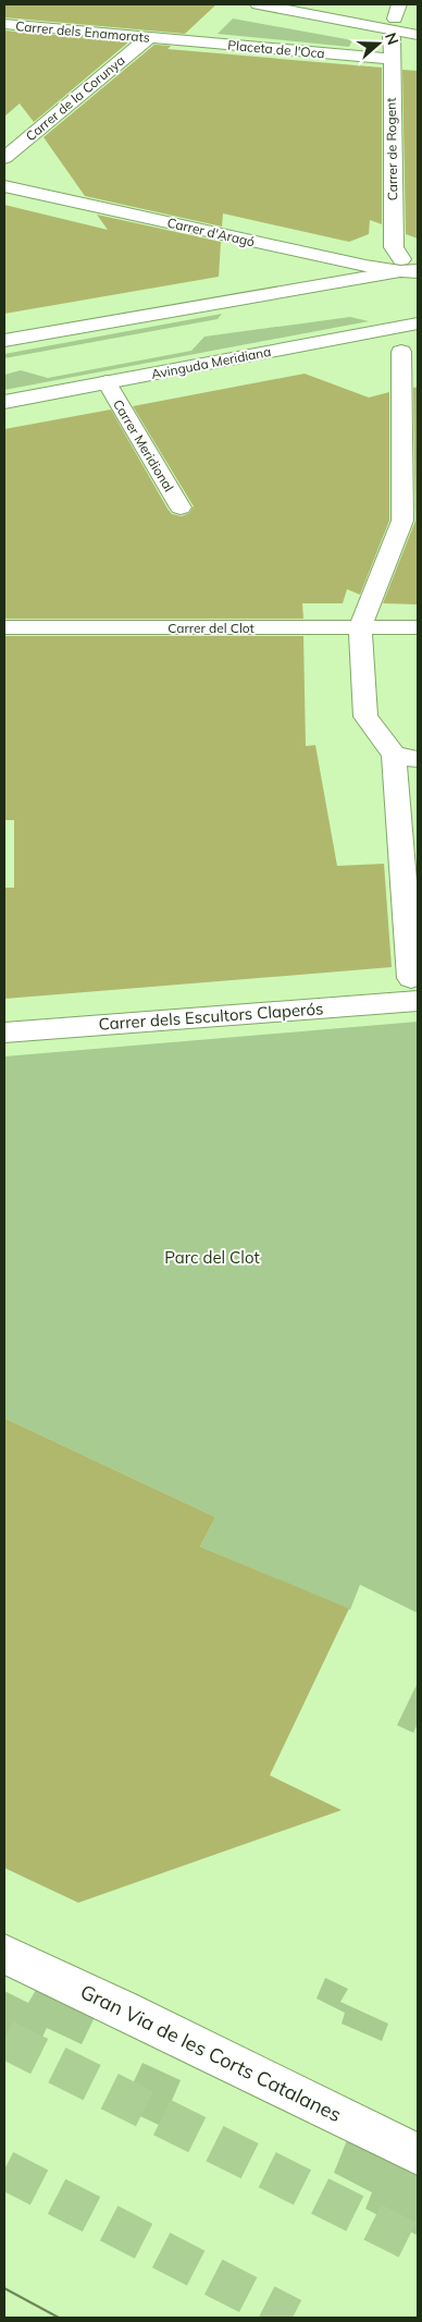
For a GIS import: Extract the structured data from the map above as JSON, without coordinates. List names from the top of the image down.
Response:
{
  "streets": {
    "street": [
      "Carrer dels Enamorats",
      "Placeta de l'Oca",
      "Carrer de la Corunya",
      "Carrer de Rogent",
      "Carrer d'Aragó",
      "Avinguda Meridiana",
      "Carrer Meridional",
      "Carrer del Clot",
      "Carrer dels Escultors Claperós",
      "Gran Via de les Corts Catalanes"
    ]
  },
  "crossings": [
    ["Carrer dels Enamorats", "Placeta de l'Oca"],
    ["Carrer dels Enamorats", "Carrer de la Corunya"],
    ["Placeta de l'Oca", "Carrer de la Corunya"],
    ["Placeta de l'Oca", "Carrer de Rogent"],
    ["Carrer de Rogent", "Carrer d'Aragó"],
    ["Avinguda Meridiana", "Carrer Meridional"]
  ],
  "parks": ["Parc del Clot"],
  "north": "right"
}
